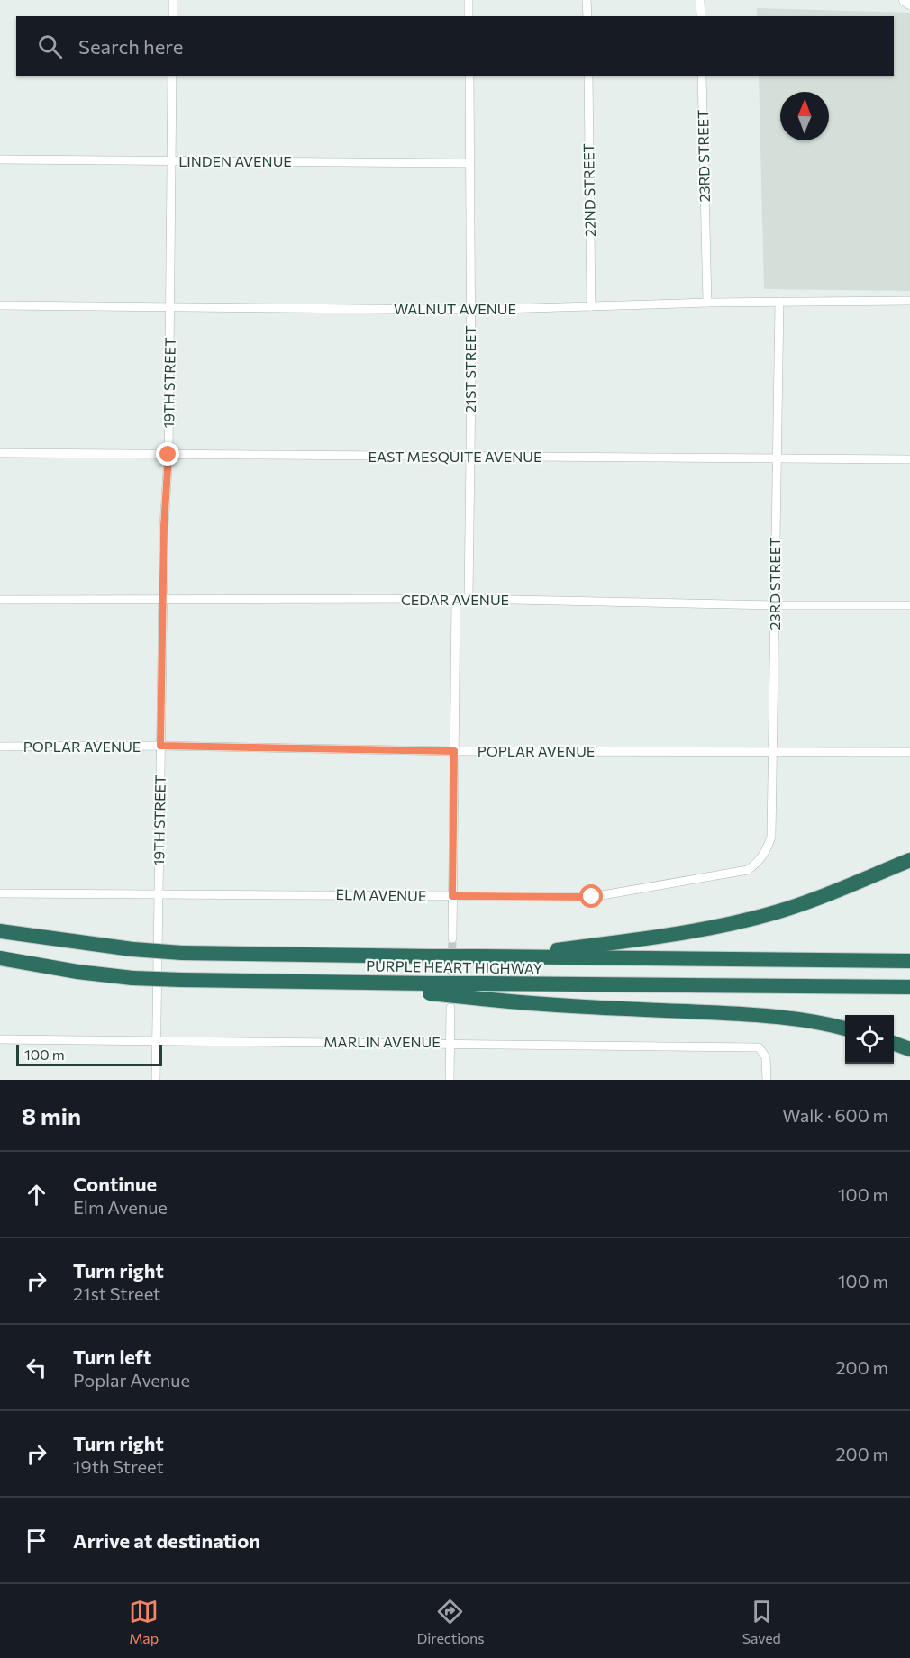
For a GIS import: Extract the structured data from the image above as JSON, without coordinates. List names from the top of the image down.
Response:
{
  "streets": {
    "highway": ["PURPLE HEART HIGHWAY"],
    "street": [
      "23RD STREET",
      "LINDEN AVENUE",
      "22ND STREET",
      "WALNUT AVENUE",
      "21ST STREET",
      "19TH STREET",
      "EAST MESQUITE AVENUE",
      "CEDAR AVENUE",
      "POPLAR AVENUE",
      "ELM AVENUE",
      "MARLIN AVENUE"
    ]
  },
  "crossings": [
    ["23RD STREET", "WALNUT AVENUE"],
    ["23RD STREET", "EAST MESQUITE AVENUE"],
    ["23RD STREET", "CEDAR AVENUE"],
    ["23RD STREET", "POPLAR AVENUE"],
    ["23RD STREET", "ELM AVENUE"],
    ["LINDEN AVENUE", "21ST STREET"],
    ["LINDEN AVENUE", "19TH STREET"],
    ["22ND STREET", "WALNUT AVENUE"],
    ["WALNUT AVENUE", "21ST STREET"],
    ["WALNUT AVENUE", "19TH STREET"],
    ["21ST STREET", "EAST MESQUITE AVENUE"],
    ["21ST STREET", "CEDAR AVENUE"],
    ["19TH STREET", "EAST MESQUITE AVENUE"],
    ["19TH STREET", "CEDAR AVENUE"],
    ["19TH STREET", "POPLAR AVENUE"],
    ["19TH STREET", "ELM AVENUE"],
    ["19TH STREET", "MARLIN AVENUE"]
  ],
  "scale_bar": "100 m",
  "north": "top",
  "page": {
    "search": "Search here",
    "scale": "100 m",
    "heading": ["8 min", "Walk · 600 m"],
    "list": [
      ["Continue", "Elm Avenue", "100 m"],
      ["Turn right", "21st Street", "100 m"],
      ["Turn left", "Poplar Avenue", "200 m"],
      ["Turn right", "19th Street", "200 m"],
      "Arrive at destination"
    ],
    "nav": ["Map", "Directions", "Saved"]
  }
}
